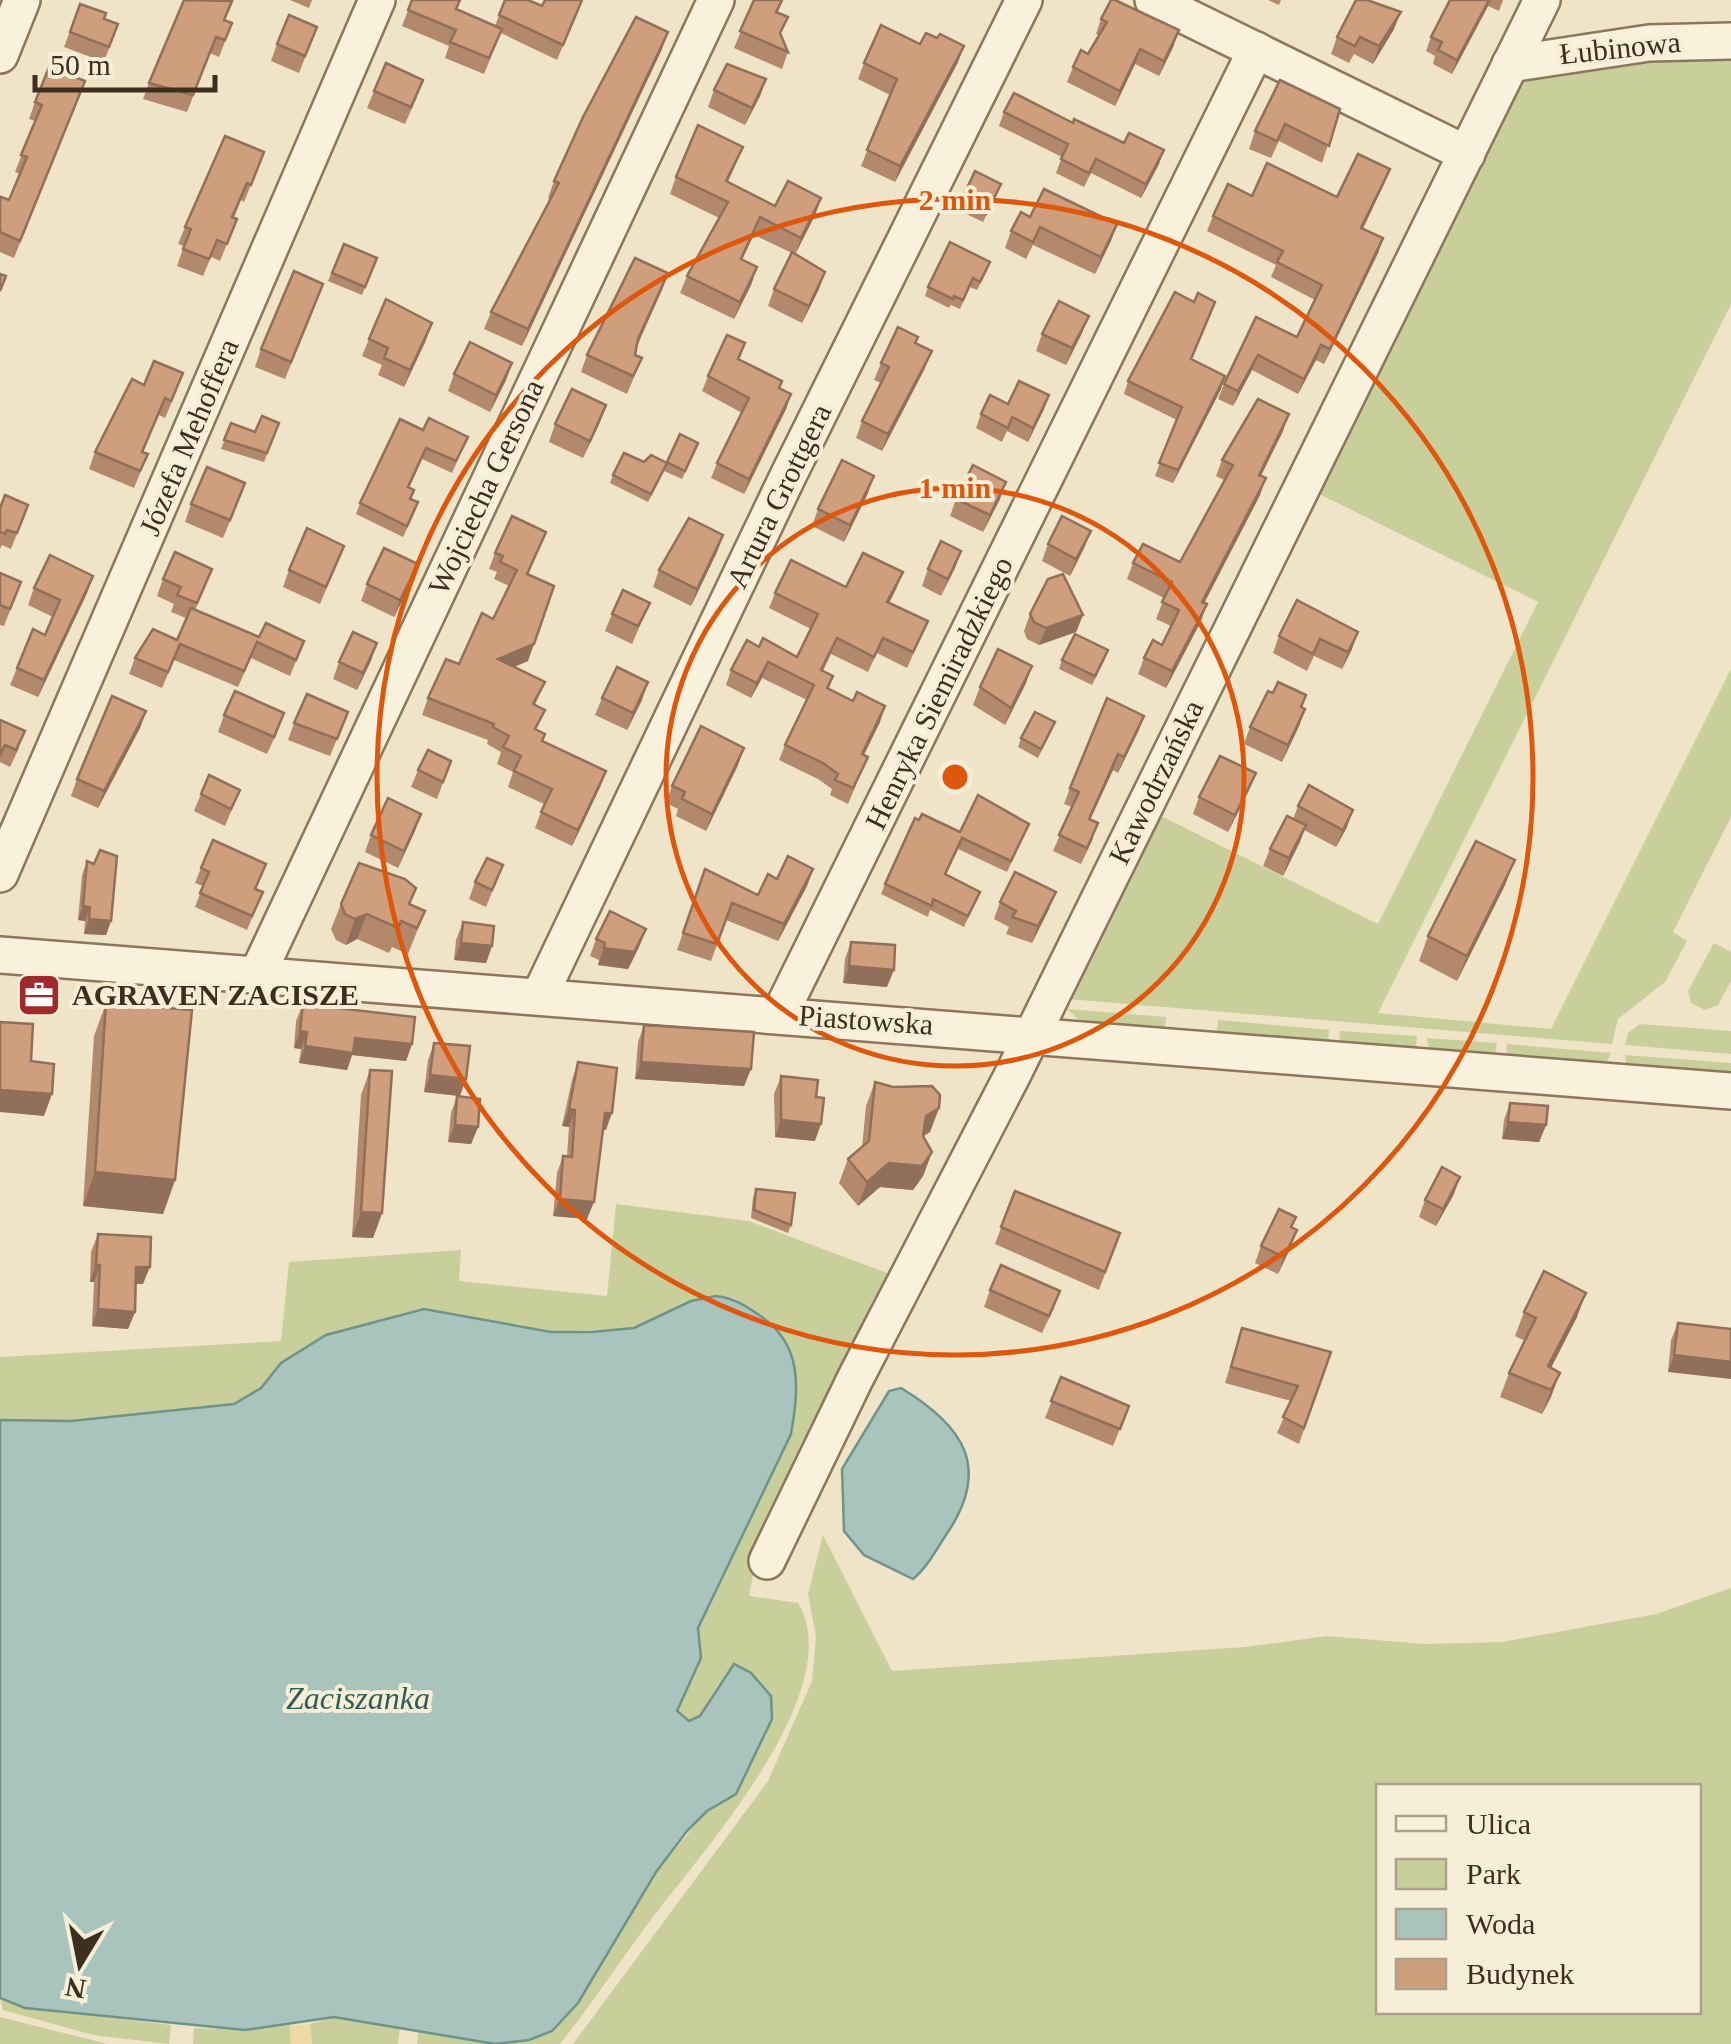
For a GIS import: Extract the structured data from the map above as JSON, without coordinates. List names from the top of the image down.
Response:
{
  "streets": {
    "street": [
      "Łubinowa",
      "Józefa Mehoffera",
      "Wojciecha Gersona",
      "Artura Grottgera",
      "Henryka Siemiradzkiego",
      "Kawodrzańska",
      "Piastowska"
    ]
  },
  "crossings": [
    ["Łubinowa", "Kawodrzańska"],
    ["Wojciecha Gersona", "Piastowska"],
    ["Artura Grottgera", "Piastowska"],
    ["Henryka Siemiradzkiego", "Piastowska"],
    ["Kawodrzańska", "Piastowska"]
  ],
  "water": ["Zaciszanka"],
  "places": {
    "office": ["AGRAVEN ZACISZE"]
  },
  "legend": [
    "Ulica",
    "Park",
    "Woda",
    "Budynek"
  ],
  "scale_bar": "50 m",
  "north": "bottom",
  "rings": ["2 min", "1 min"]
}
